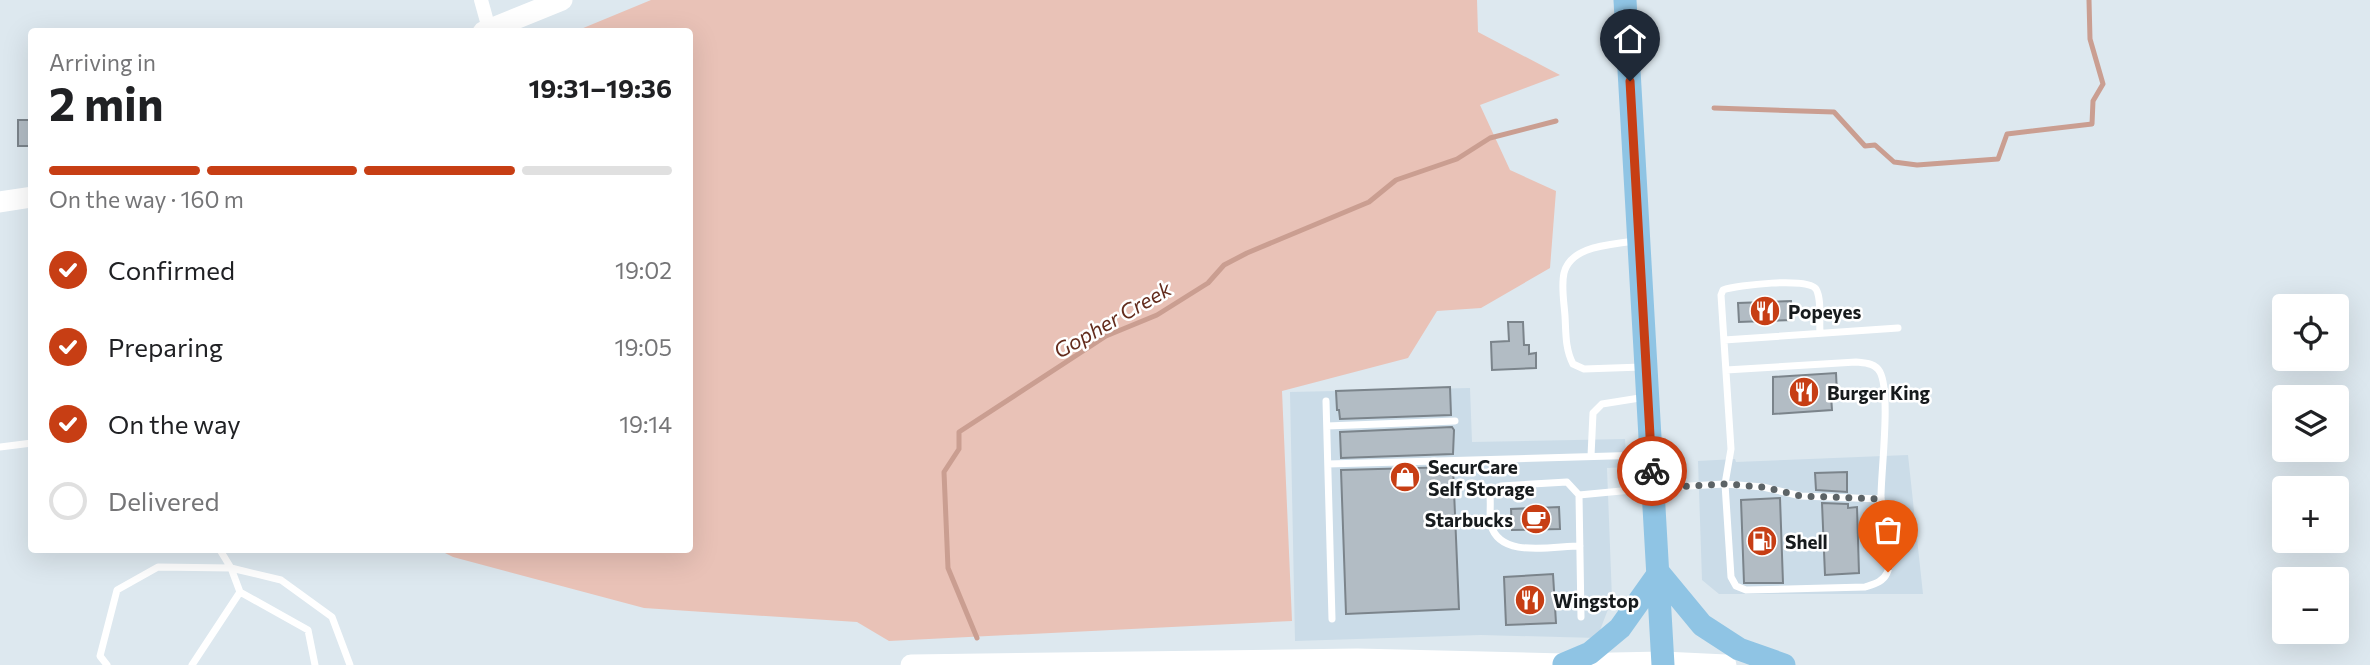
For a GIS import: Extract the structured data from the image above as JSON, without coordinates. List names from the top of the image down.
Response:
{
  "water": ["Gopher Creek"],
  "places": {
    "restaurant": ["Popeyes", "Burger King", "Wingstop"],
    "shop": ["SecurCare Self Storage"],
    "cafe": ["Starbucks"],
    "fuel station": ["Shell"]
  },
  "page": {
    "heading": ["2 min", "Arriving in", "19:31–19:36"],
    "bar": "On the way · 160 m",
    "list": [
      ["Confirmed", "19:02"],
      ["Preparing", "19:05"],
      ["On the way", "19:14"],
      "Delivered"
    ],
    "map_buttons": ["+", "−"]
  }
}
